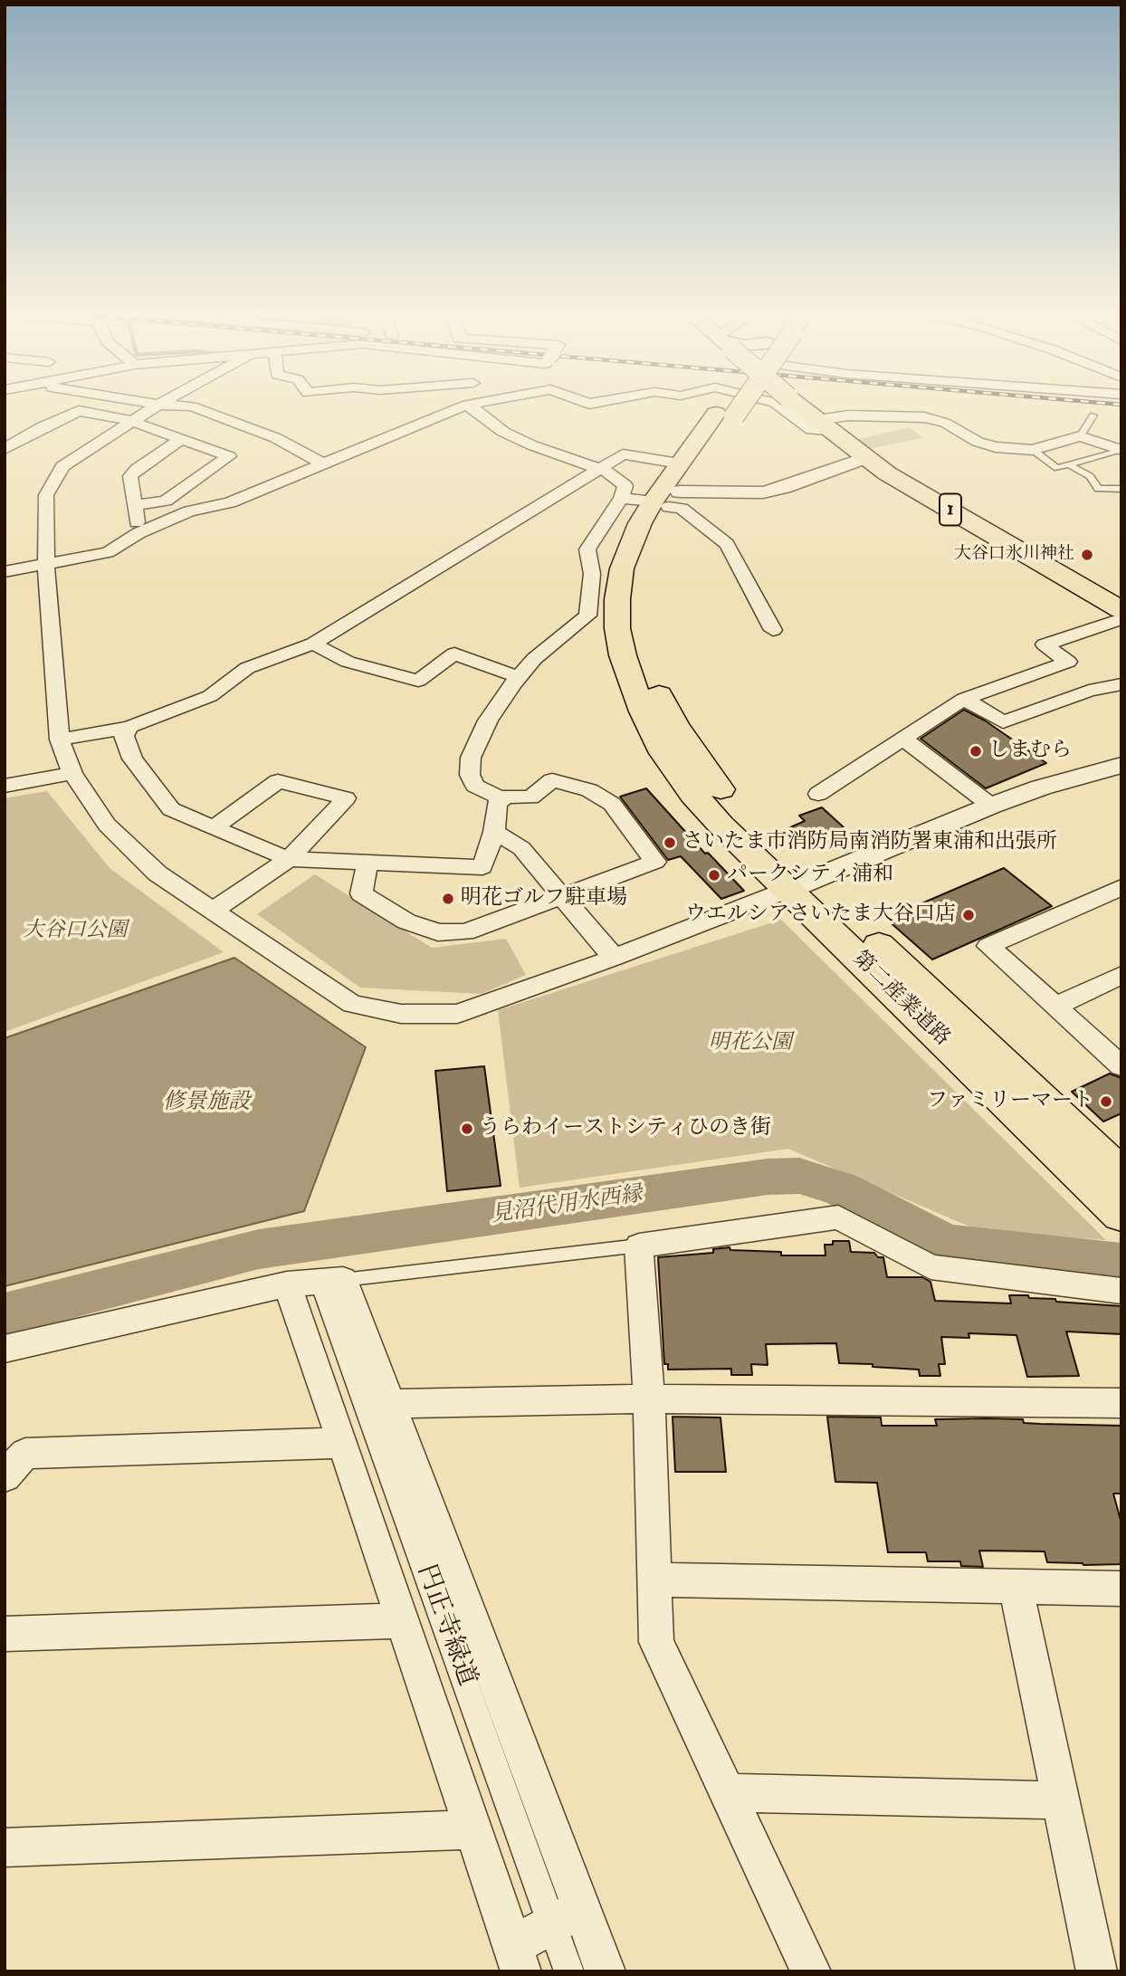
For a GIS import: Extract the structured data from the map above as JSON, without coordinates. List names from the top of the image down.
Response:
{
  "streets": {
    "main road": ["1", "第二産業道路"],
    "street": ["円正寺緑道"]
  },
  "water": ["修景施設", "見沼代用水西縁"],
  "parks": ["大谷口公園", "明花公園"],
  "places": [
    "大谷口氷川神社",
    "しまむら",
    "さいたま市消防局南消防署東浦和出張所",
    "パークシティ浦和",
    "明花ゴルフ駐車場",
    "ウエルシアさいたま大谷口店",
    "ファミリーマート",
    "うらわイーストシティひのき街"
  ]
}
